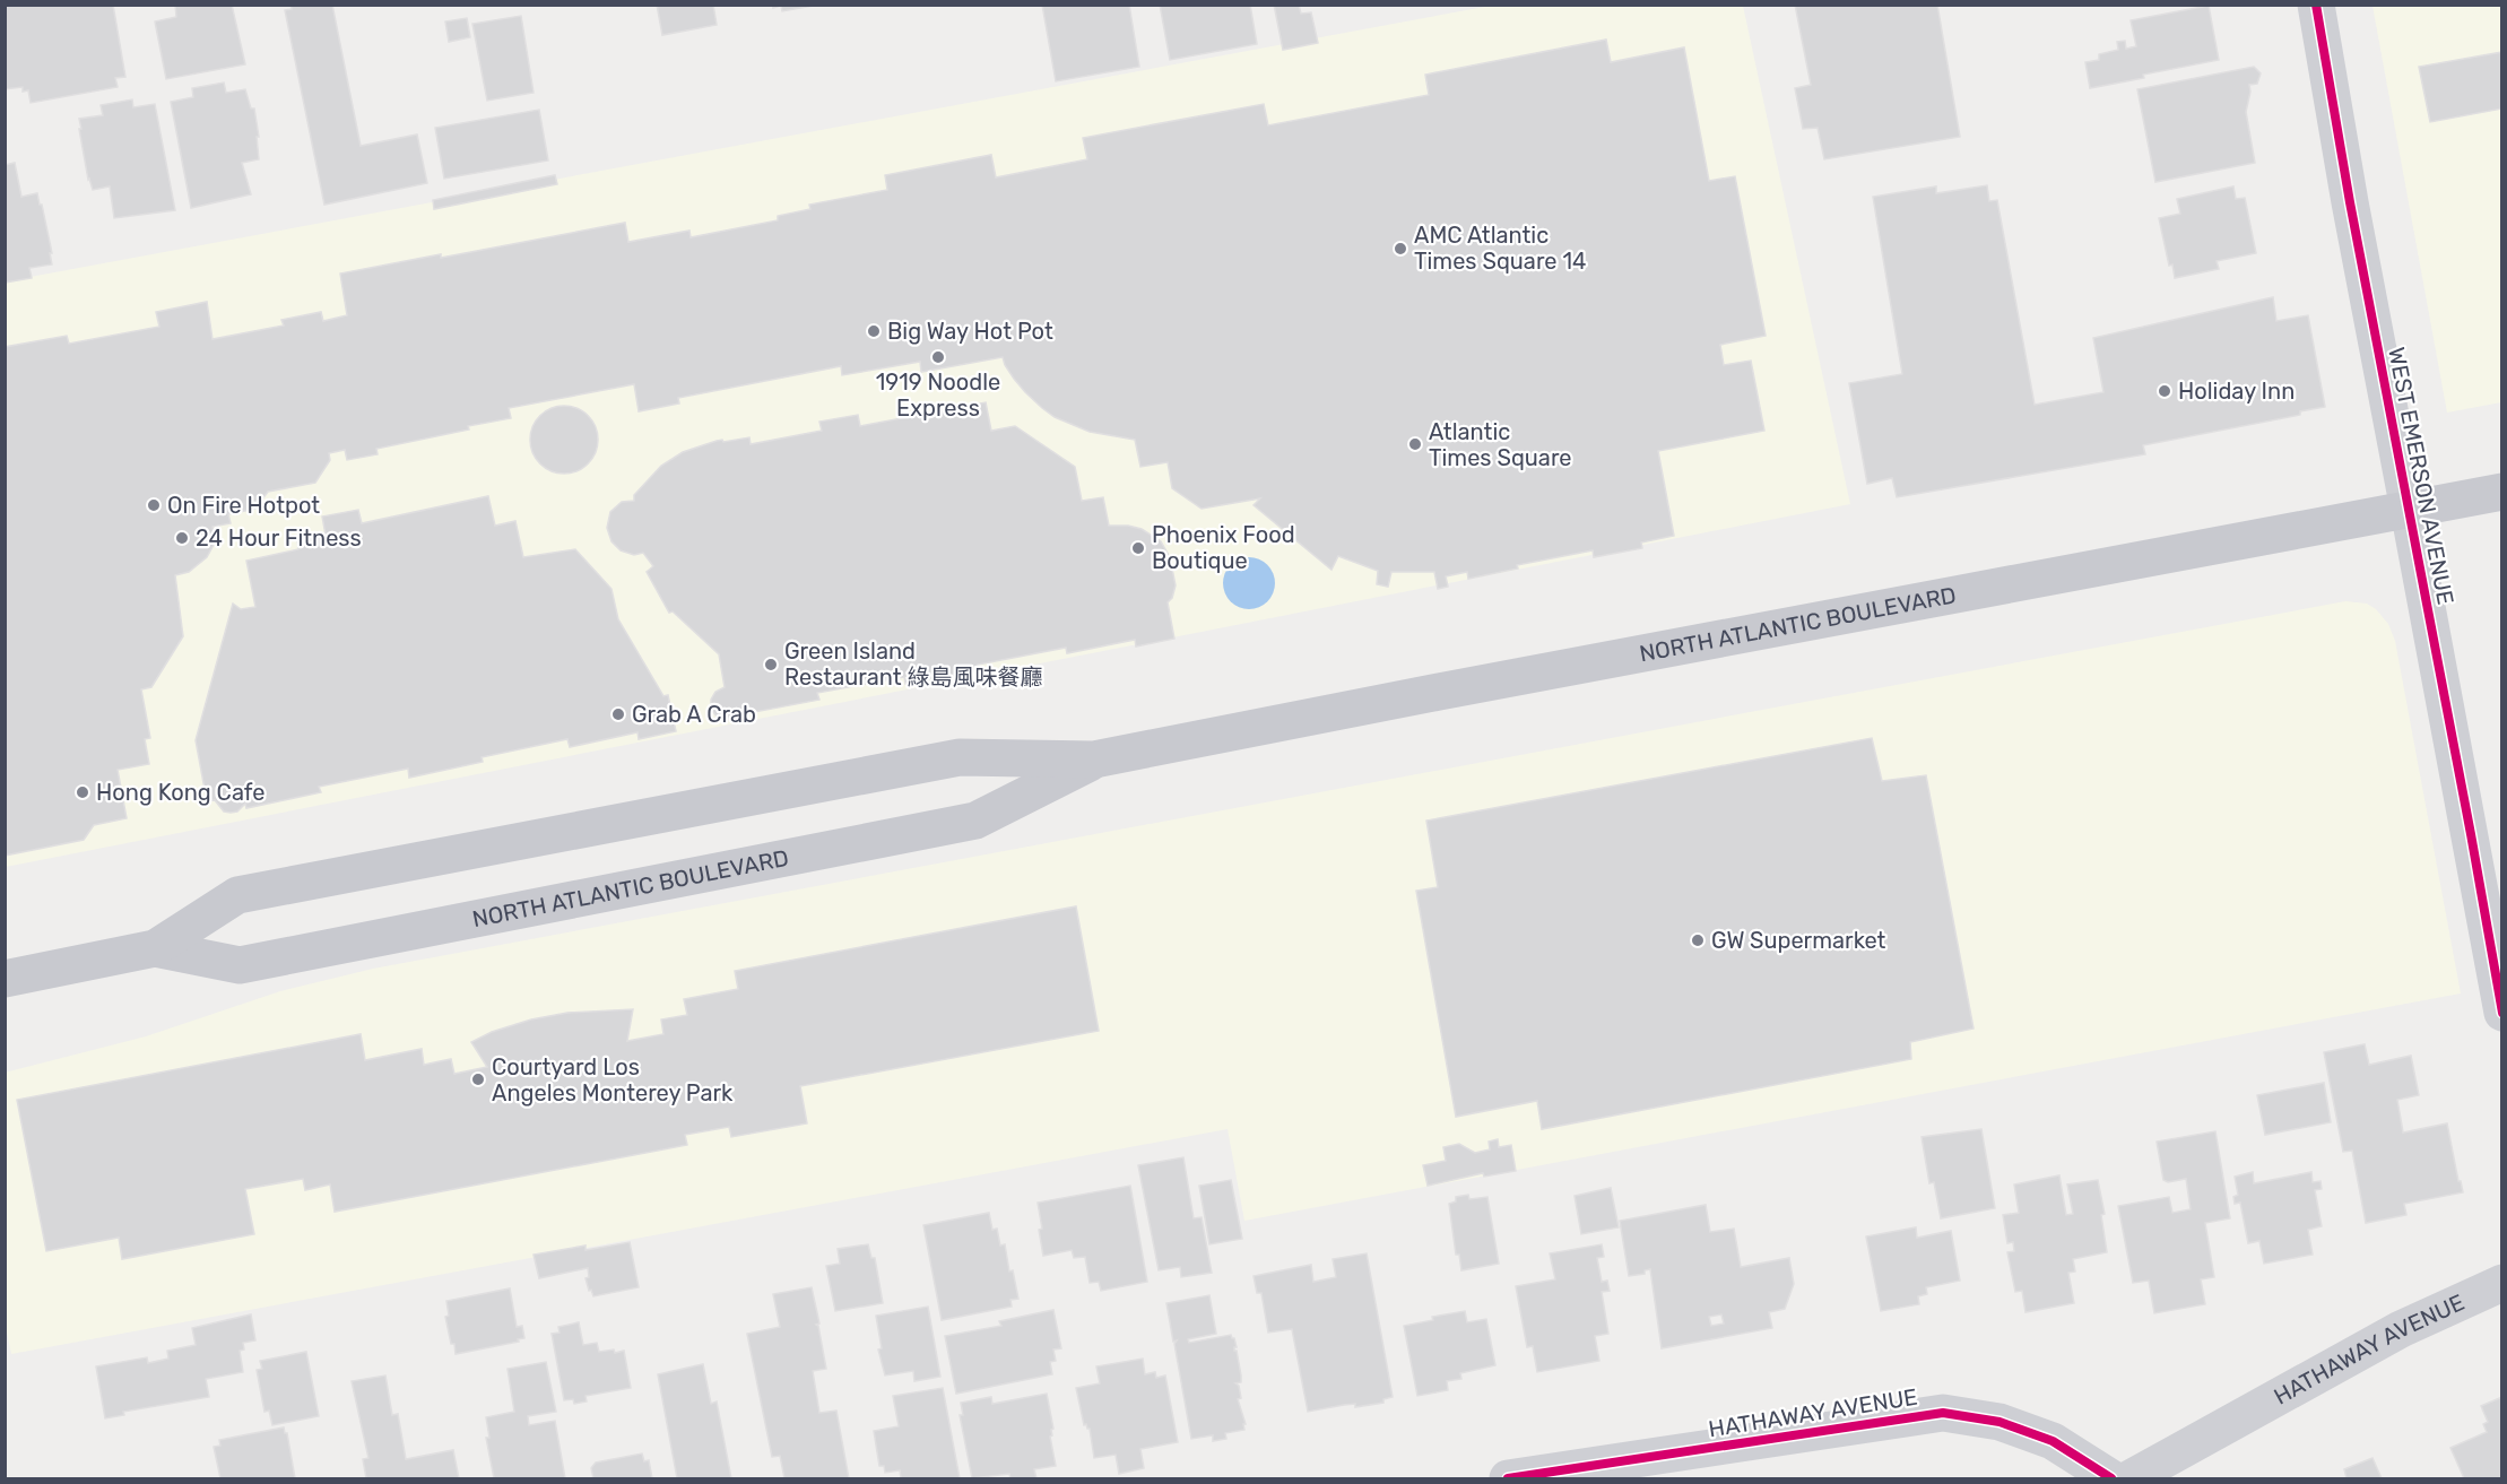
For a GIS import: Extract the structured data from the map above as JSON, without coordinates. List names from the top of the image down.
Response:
{
  "streets": {
    "main road": ["NORTH ATLANTIC BOULEVARD"],
    "street": ["WEST EMERSON AVENUE", "HATHAWAY AVENUE"]
  },
  "crossings": [
    ["WEST EMERSON AVENUE", "NORTH ATLANTIC BOULEVARD"]
  ],
  "places": [
    "AMC Atlantic Times Square 14",
    "Big Way Hot Pot",
    "1919 Noodle Express",
    "Holiday Inn",
    "Atlantic Times Square",
    "On Fire Hotpot",
    "24 Hour Fitness",
    "Phoenix Food Boutique",
    "Green Island Restaurant 綠島風味餐廳",
    "Grab A Crab",
    "Hong Kong Cafe",
    "GW Supermarket",
    "Courtyard Los Angeles Monterey Park"
  ]
}
